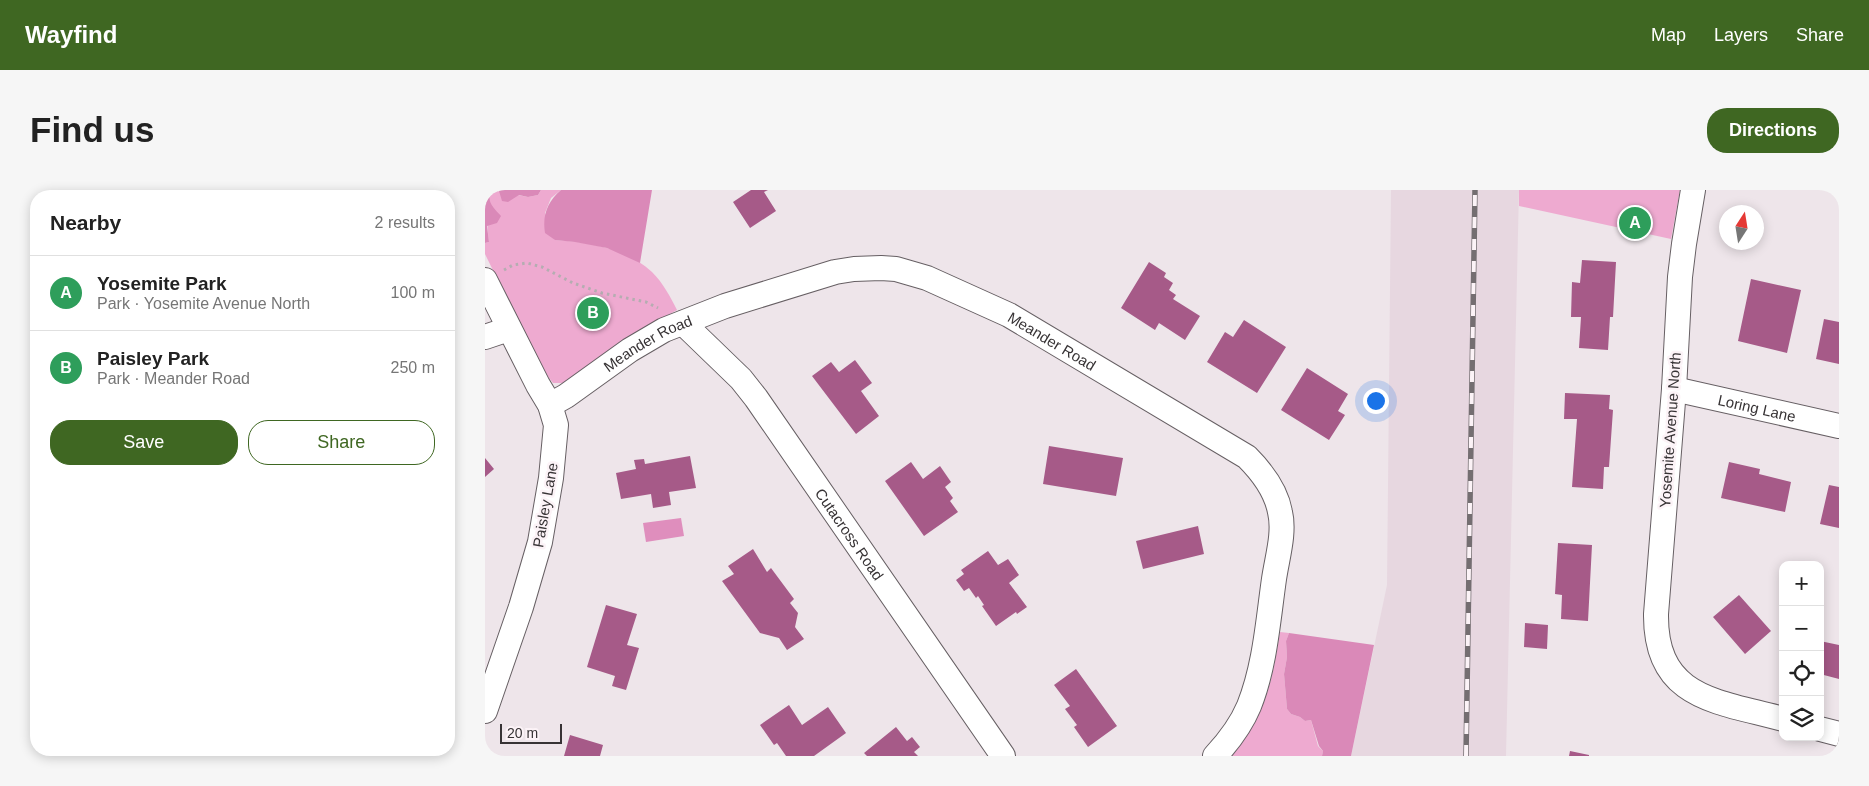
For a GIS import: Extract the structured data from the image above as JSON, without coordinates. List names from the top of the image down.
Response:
{
  "streets": {
    "street": [
      "Meander Road",
      "Loring Lane",
      "Yosemite Avenue North",
      "Paisley Lane",
      "Cutacross Road"
    ]
  },
  "crossings": [
    ["Meander Road", "Paisley Lane"],
    ["Meander Road", "Cutacross Road"],
    ["Loring Lane", "Yosemite Avenue North"]
  ],
  "scale_bar": "20 m",
  "north": "top",
  "page": {
    "header": "Wayfind",
    "nav": ["Map", "Layers", "Share"],
    "buttons": [
      "Directions",
      ["Save", "Share"]
    ],
    "title": "Find us",
    "heading": ["Nearby", "2 results"],
    "pins": ["A", "B"],
    "list": [
      {
        "mark": "A",
        "name": "Yosemite Park",
        "note": "Park · Yosemite Avenue North",
        "value": "100 m"
      },
      {
        "mark": "B",
        "name": "Paisley Park",
        "note": "Park · Meander Road",
        "value": "250 m"
      }
    ],
    "map_buttons": ["+", "−"],
    "scale": "20 m"
  }
}
